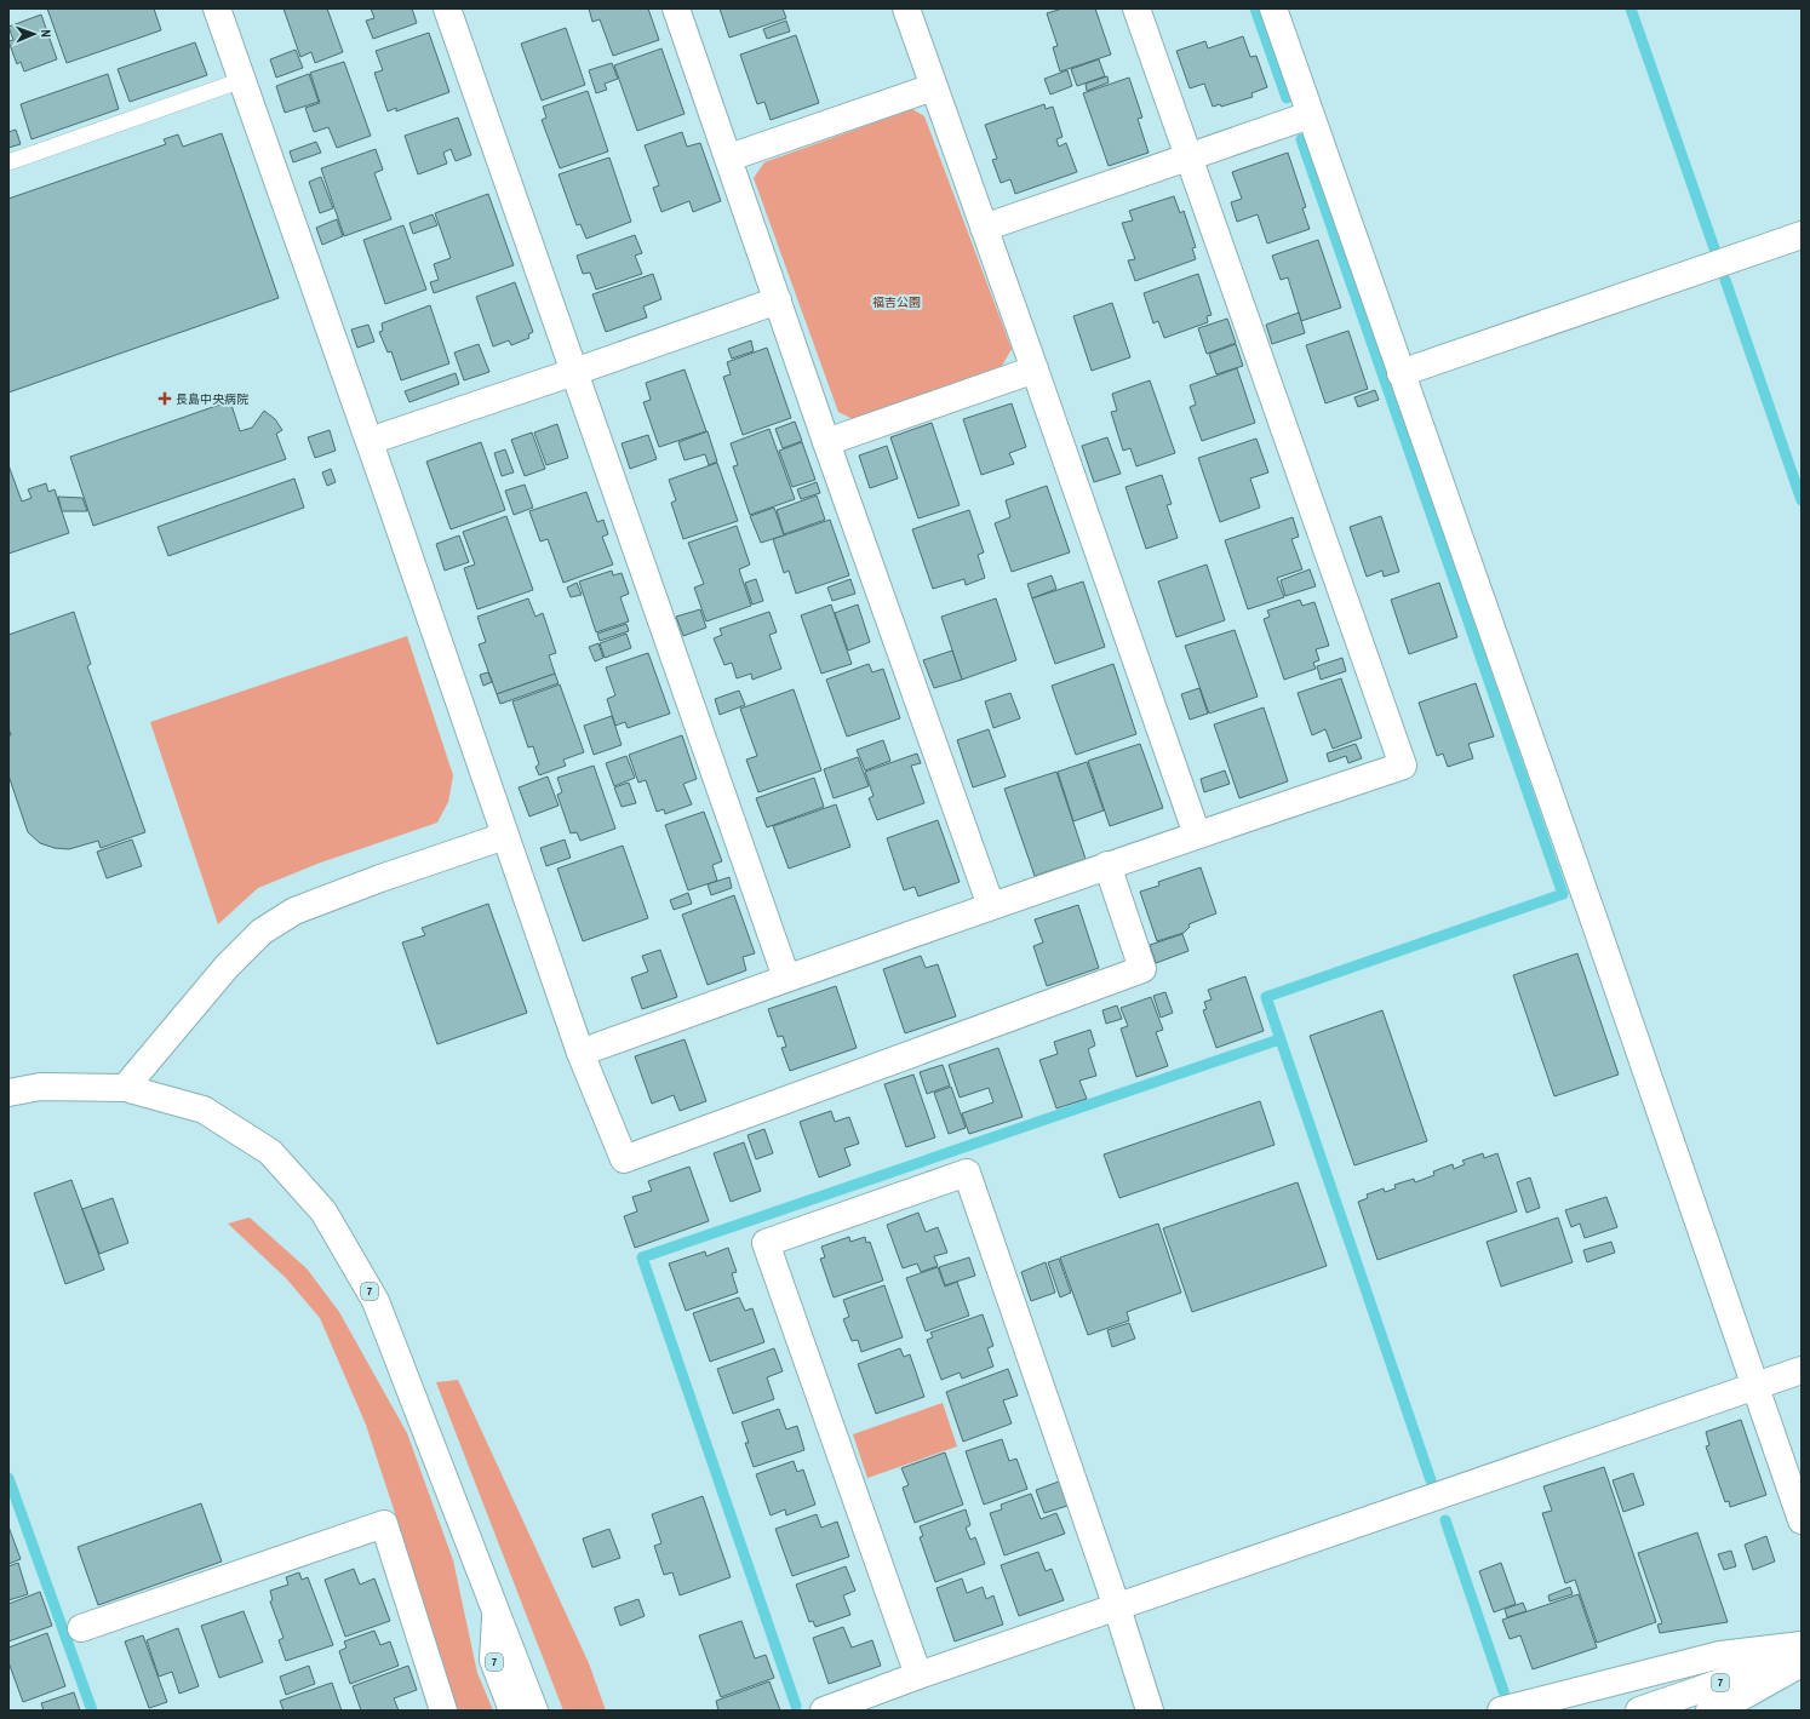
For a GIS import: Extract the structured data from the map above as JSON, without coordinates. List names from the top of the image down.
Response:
{
  "streets": {
    "street": ["7"]
  },
  "parks": ["福吉公園"],
  "places": {
    "health": ["長島中央病院"]
  },
  "north": "right"
}
